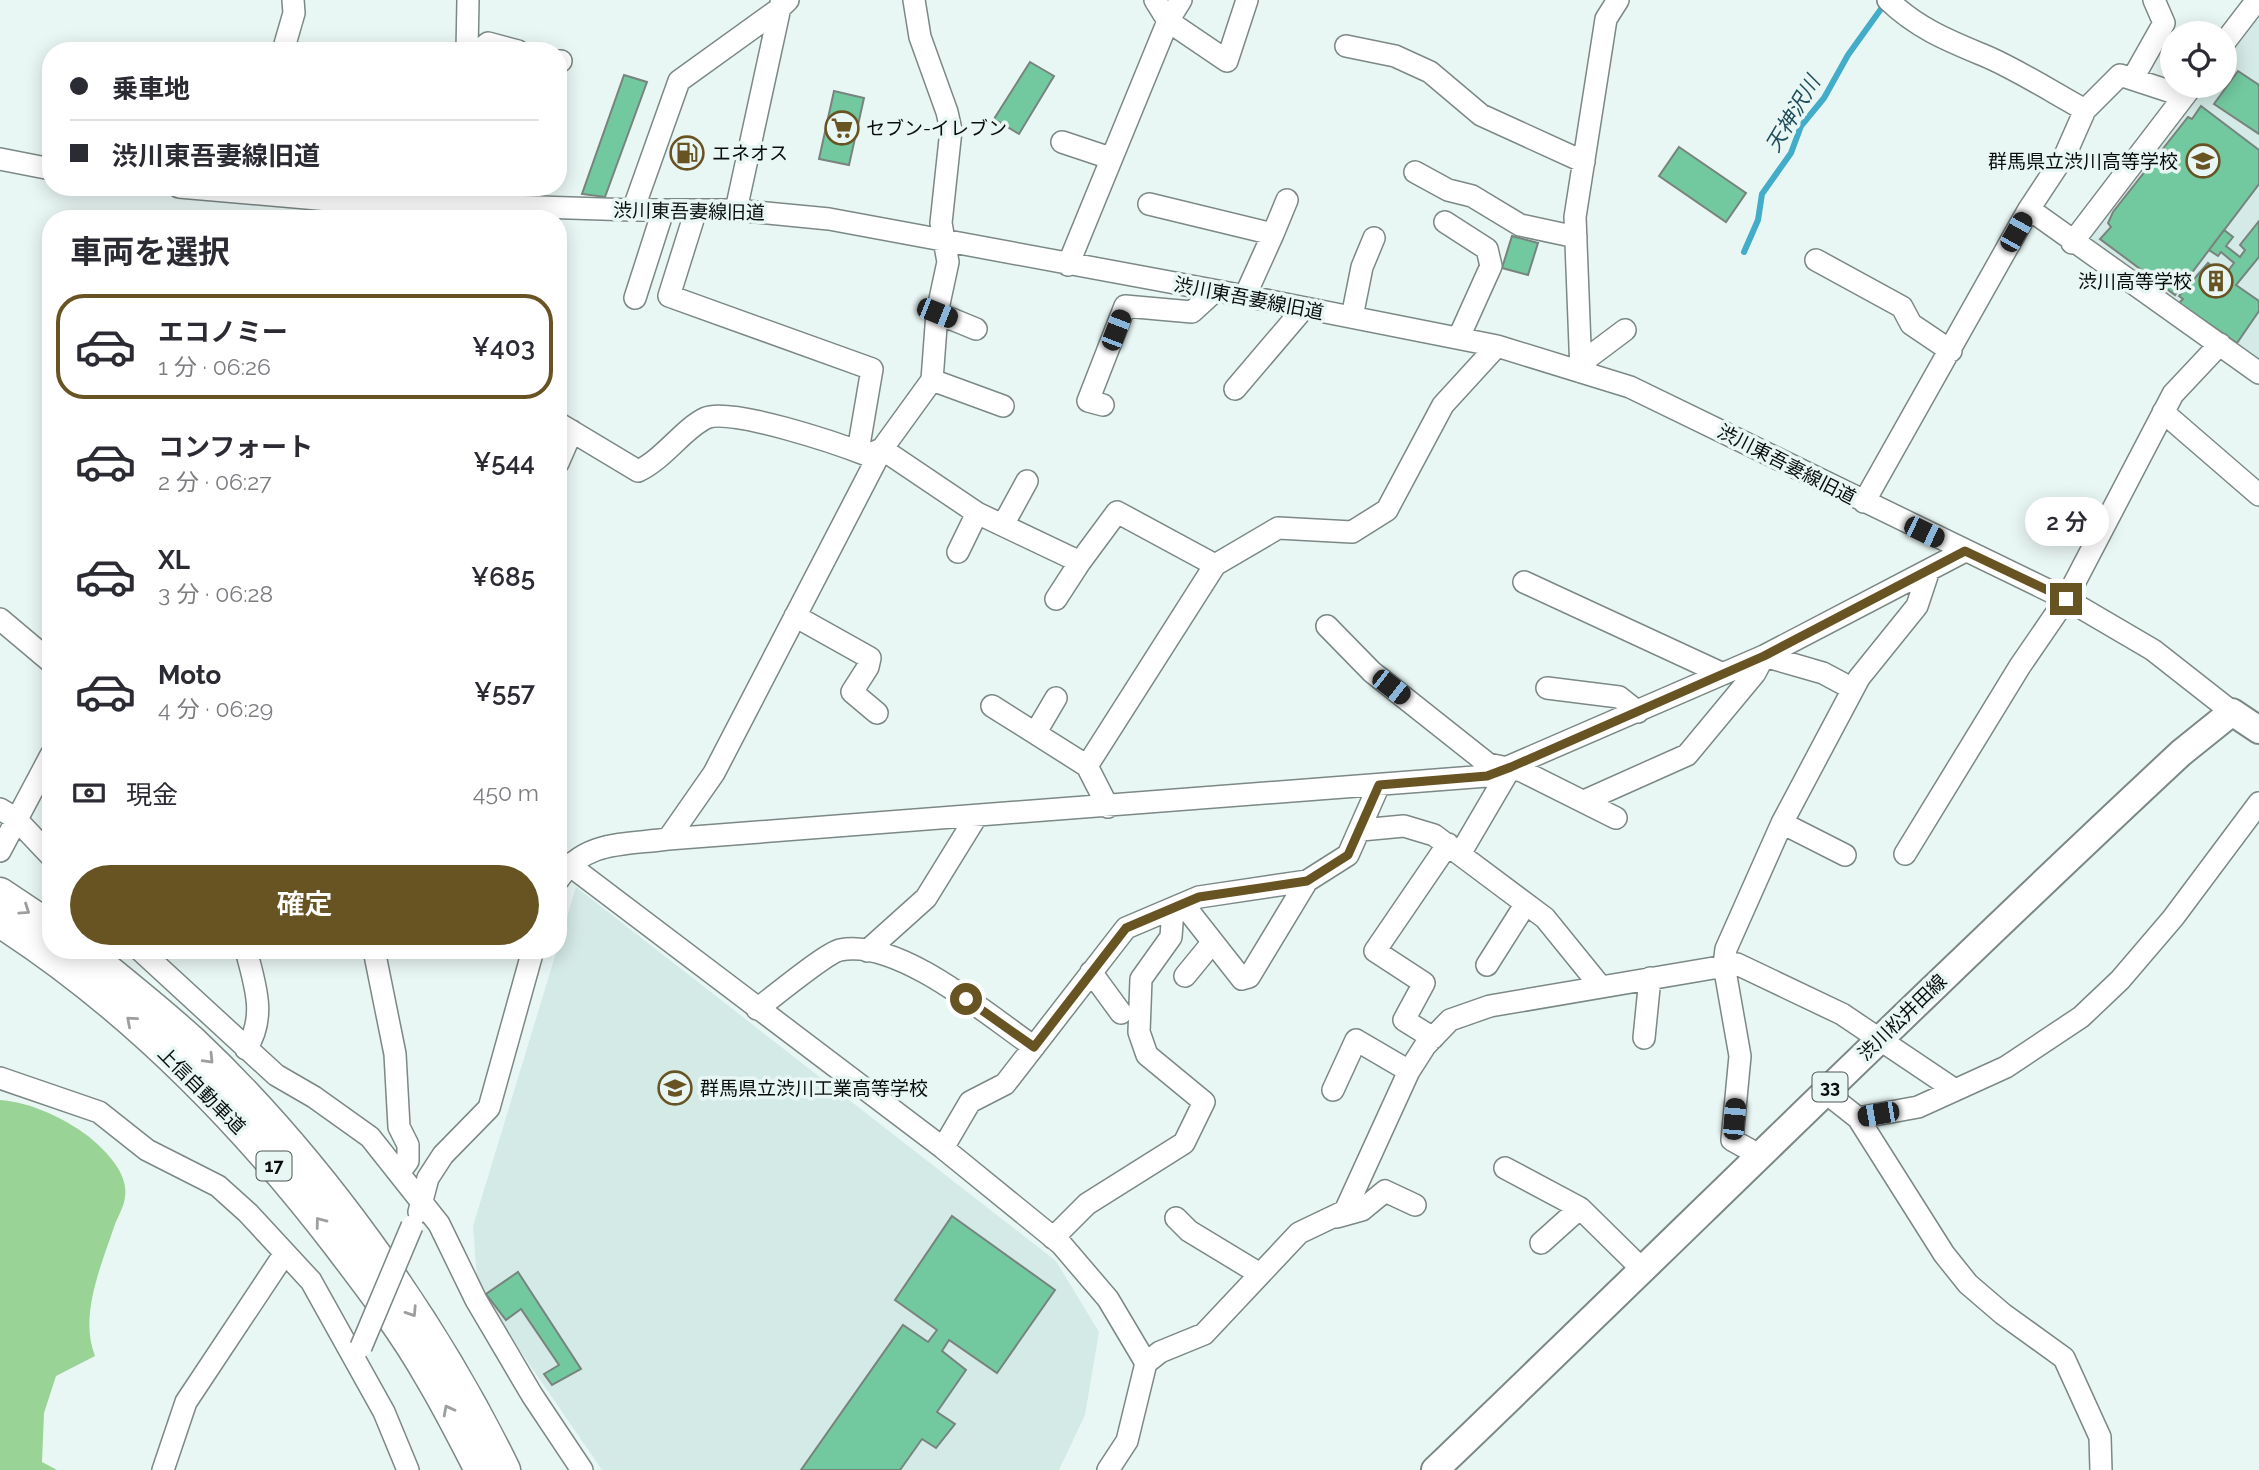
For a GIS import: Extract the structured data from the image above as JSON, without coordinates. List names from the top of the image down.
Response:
{
  "streets": {
    "highway": ["上信自動車道", "17"],
    "main road": ["渋川松井田線", "33"],
    "street": ["渋川東吾妻線旧道"]
  },
  "crossings": [
    ["渋川東吾妻線旧道", "渋川松井田線"]
  ],
  "water": ["天神沢川"],
  "places": {
    "supermarket": ["セブン-イレブン"],
    "fuel station": ["エネオス"],
    "school or university": ["群馬県立渋川高等学校", "群馬県立渋川工業高等学校"],
    "building": ["渋川高等学校"]
  },
  "page": {
    "banner": ["乗車地", "渋川東吾妻線旧道"],
    "heading": "車両を選択",
    "list": [
      {
        "name": "エコノミー",
        "note": "1 分 · 06:26",
        "value": "¥403"
      },
      {
        "name": "コンフォート",
        "note": "2 分 · 06:27",
        "value": "¥544"
      },
      {
        "name": "XL",
        "note": "3 分 · 06:28",
        "value": "¥685"
      },
      {
        "name": "Moto",
        "note": "4 分 · 06:29",
        "value": "¥557"
      }
    ],
    "bubble": "2 分",
    "pay": ["現金", "450 m"],
    "buttons": "確定"
  }
}
